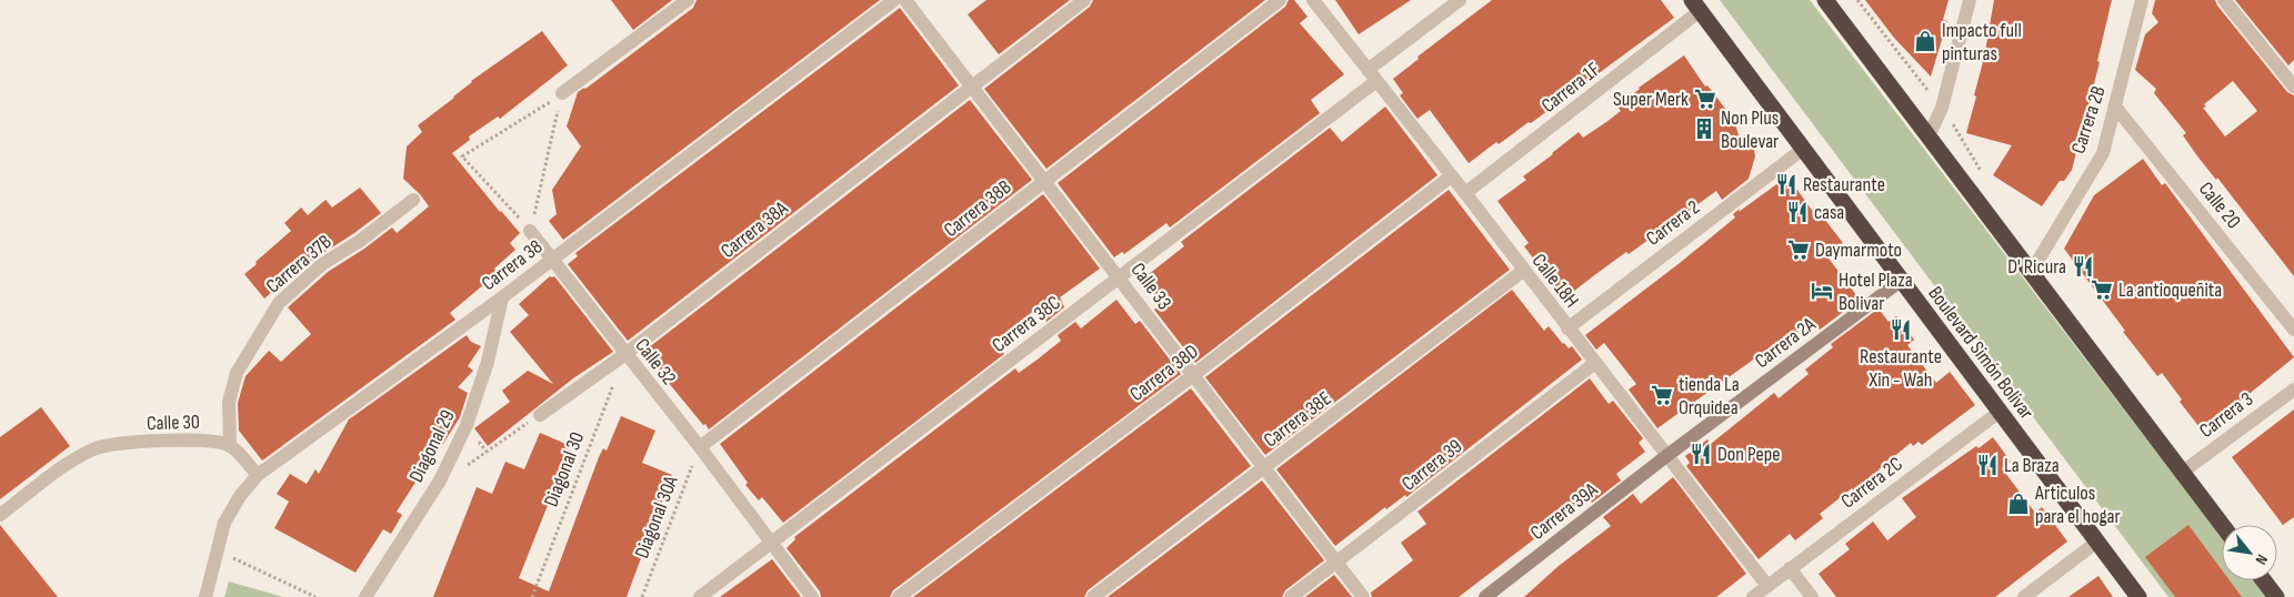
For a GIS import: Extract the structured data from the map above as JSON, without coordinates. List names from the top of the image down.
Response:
{
  "streets": {
    "highway": ["Boulevard Simón Bolívar"],
    "street": [
      "Carrera 1F",
      "Carrera 2B",
      "Calle 20",
      "Carrera 38B",
      "Carrera 2",
      "Carrera 38A",
      "Carrera 37B",
      "Carrera 38",
      "Calle 18H",
      "Calle 33",
      "Carrera 38C",
      "Carrera 2A",
      "Calle 32",
      "Carrera 38D",
      "Carrera 3",
      "Carrera 38E",
      "Calle 30",
      "Diagonal 29",
      "Carrera 39",
      "Carrera 2C",
      "Carrera 39A"
    ],
    "path": ["Diagonal 30", "Diagonal 30A"]
  },
  "crossings": [
    ["Carrera 1F", "Calle 18H"],
    ["Carrera 1F", "Boulevard Simón Bolívar"],
    ["Carrera 2B", "Calle 20"],
    ["Carrera 38B", "Calle 33"],
    ["Carrera 38B", "Calle 32"],
    ["Carrera 38B", "Diagonal 30A"],
    ["Carrera 2", "Calle 18H"],
    ["Carrera 2", "Boulevard Simón Bolívar"],
    ["Carrera 38A", "Calle 33"],
    ["Carrera 38A", "Calle 32"],
    ["Carrera 37B", "Calle 30"],
    ["Carrera 38", "Calle 32"],
    ["Carrera 38", "Diagonal 29"],
    ["Calle 18H", "Carrera 38C"],
    ["Calle 18H", "Carrera 2A"],
    ["Calle 18H", "Carrera 38D"],
    ["Calle 18H", "Carrera 38E"],
    ["Calle 18H", "Carrera 39"],
    ["Calle 18H", "Carrera 2C"],
    ["Calle 18H", "Carrera 39A"],
    ["Calle 33", "Carrera 38C"],
    ["Calle 33", "Carrera 38D"],
    ["Calle 33", "Carrera 38E"],
    ["Calle 33", "Carrera 39"],
    ["Carrera 38C", "Calle 32"],
    ["Carrera 2A", "Boulevard Simón Bolívar"],
    ["Carrera 2A", "Carrera 39A"],
    ["Boulevard Simón Bolívar", "Carrera 2C"],
    ["Calle 32", "Diagonal 30A"]
  ],
  "places": {
    "shop": ["Impacto full pinturas", "Articulos para el hogar"],
    "supermarket": [
      "Super Merk",
      "Daymarmoto",
      "La antioqueñita",
      "tienda La Orquidea"
    ],
    "building": ["Non Plus Boulevar"],
    "restaurant": [
      "Restaurante",
      "casa",
      "D' Ricura",
      "Restaurante Xin - Wah",
      "Don Pepe",
      "La Braza"
    ],
    "hotel": ["Hotel Plaza Bolivar"]
  },
  "north": "bottom right"
}
